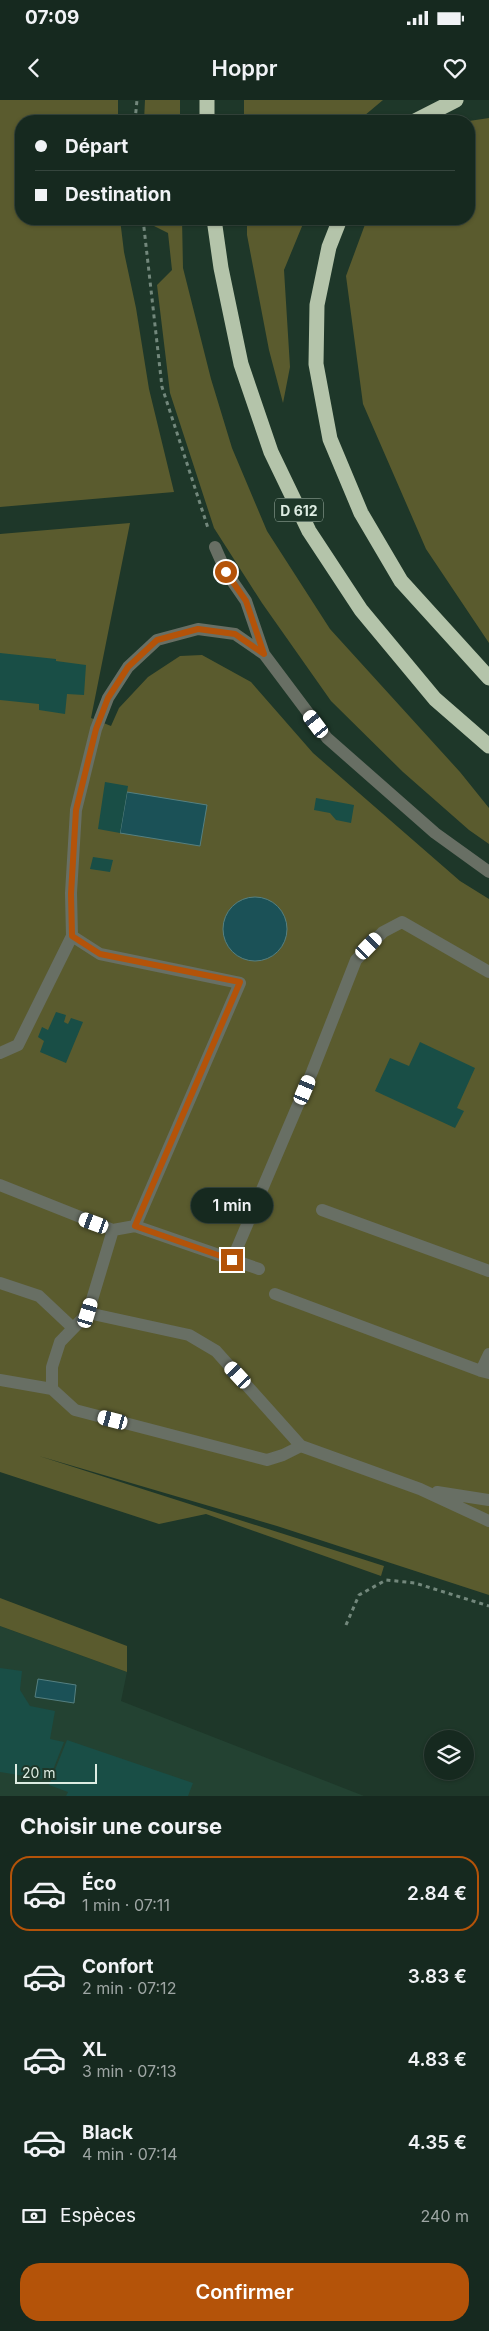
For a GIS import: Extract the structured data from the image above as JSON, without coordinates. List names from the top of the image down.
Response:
{
  "streets": {
    "highway": ["D 612"]
  },
  "scale_bar": "20 m",
  "page": {
    "status": "07:09",
    "header": "Hoppr",
    "banner": ["Départ", "Destination"],
    "bubble": "1 min",
    "scale": "20 m",
    "heading": "Choisir une course",
    "list": [
      {
        "name": "Éco",
        "note": "1 min · 07:11",
        "value": "2.84 €"
      },
      {
        "name": "Confort",
        "note": "2 min · 07:12",
        "value": "3.83 €"
      },
      {
        "name": "XL",
        "note": "3 min · 07:13",
        "value": "4.83 €"
      },
      {
        "name": "Black",
        "note": "4 min · 07:14",
        "value": "4.35 €"
      }
    ],
    "pay": ["Espèces", "240 m"],
    "buttons": "Confirmer"
  }
}
